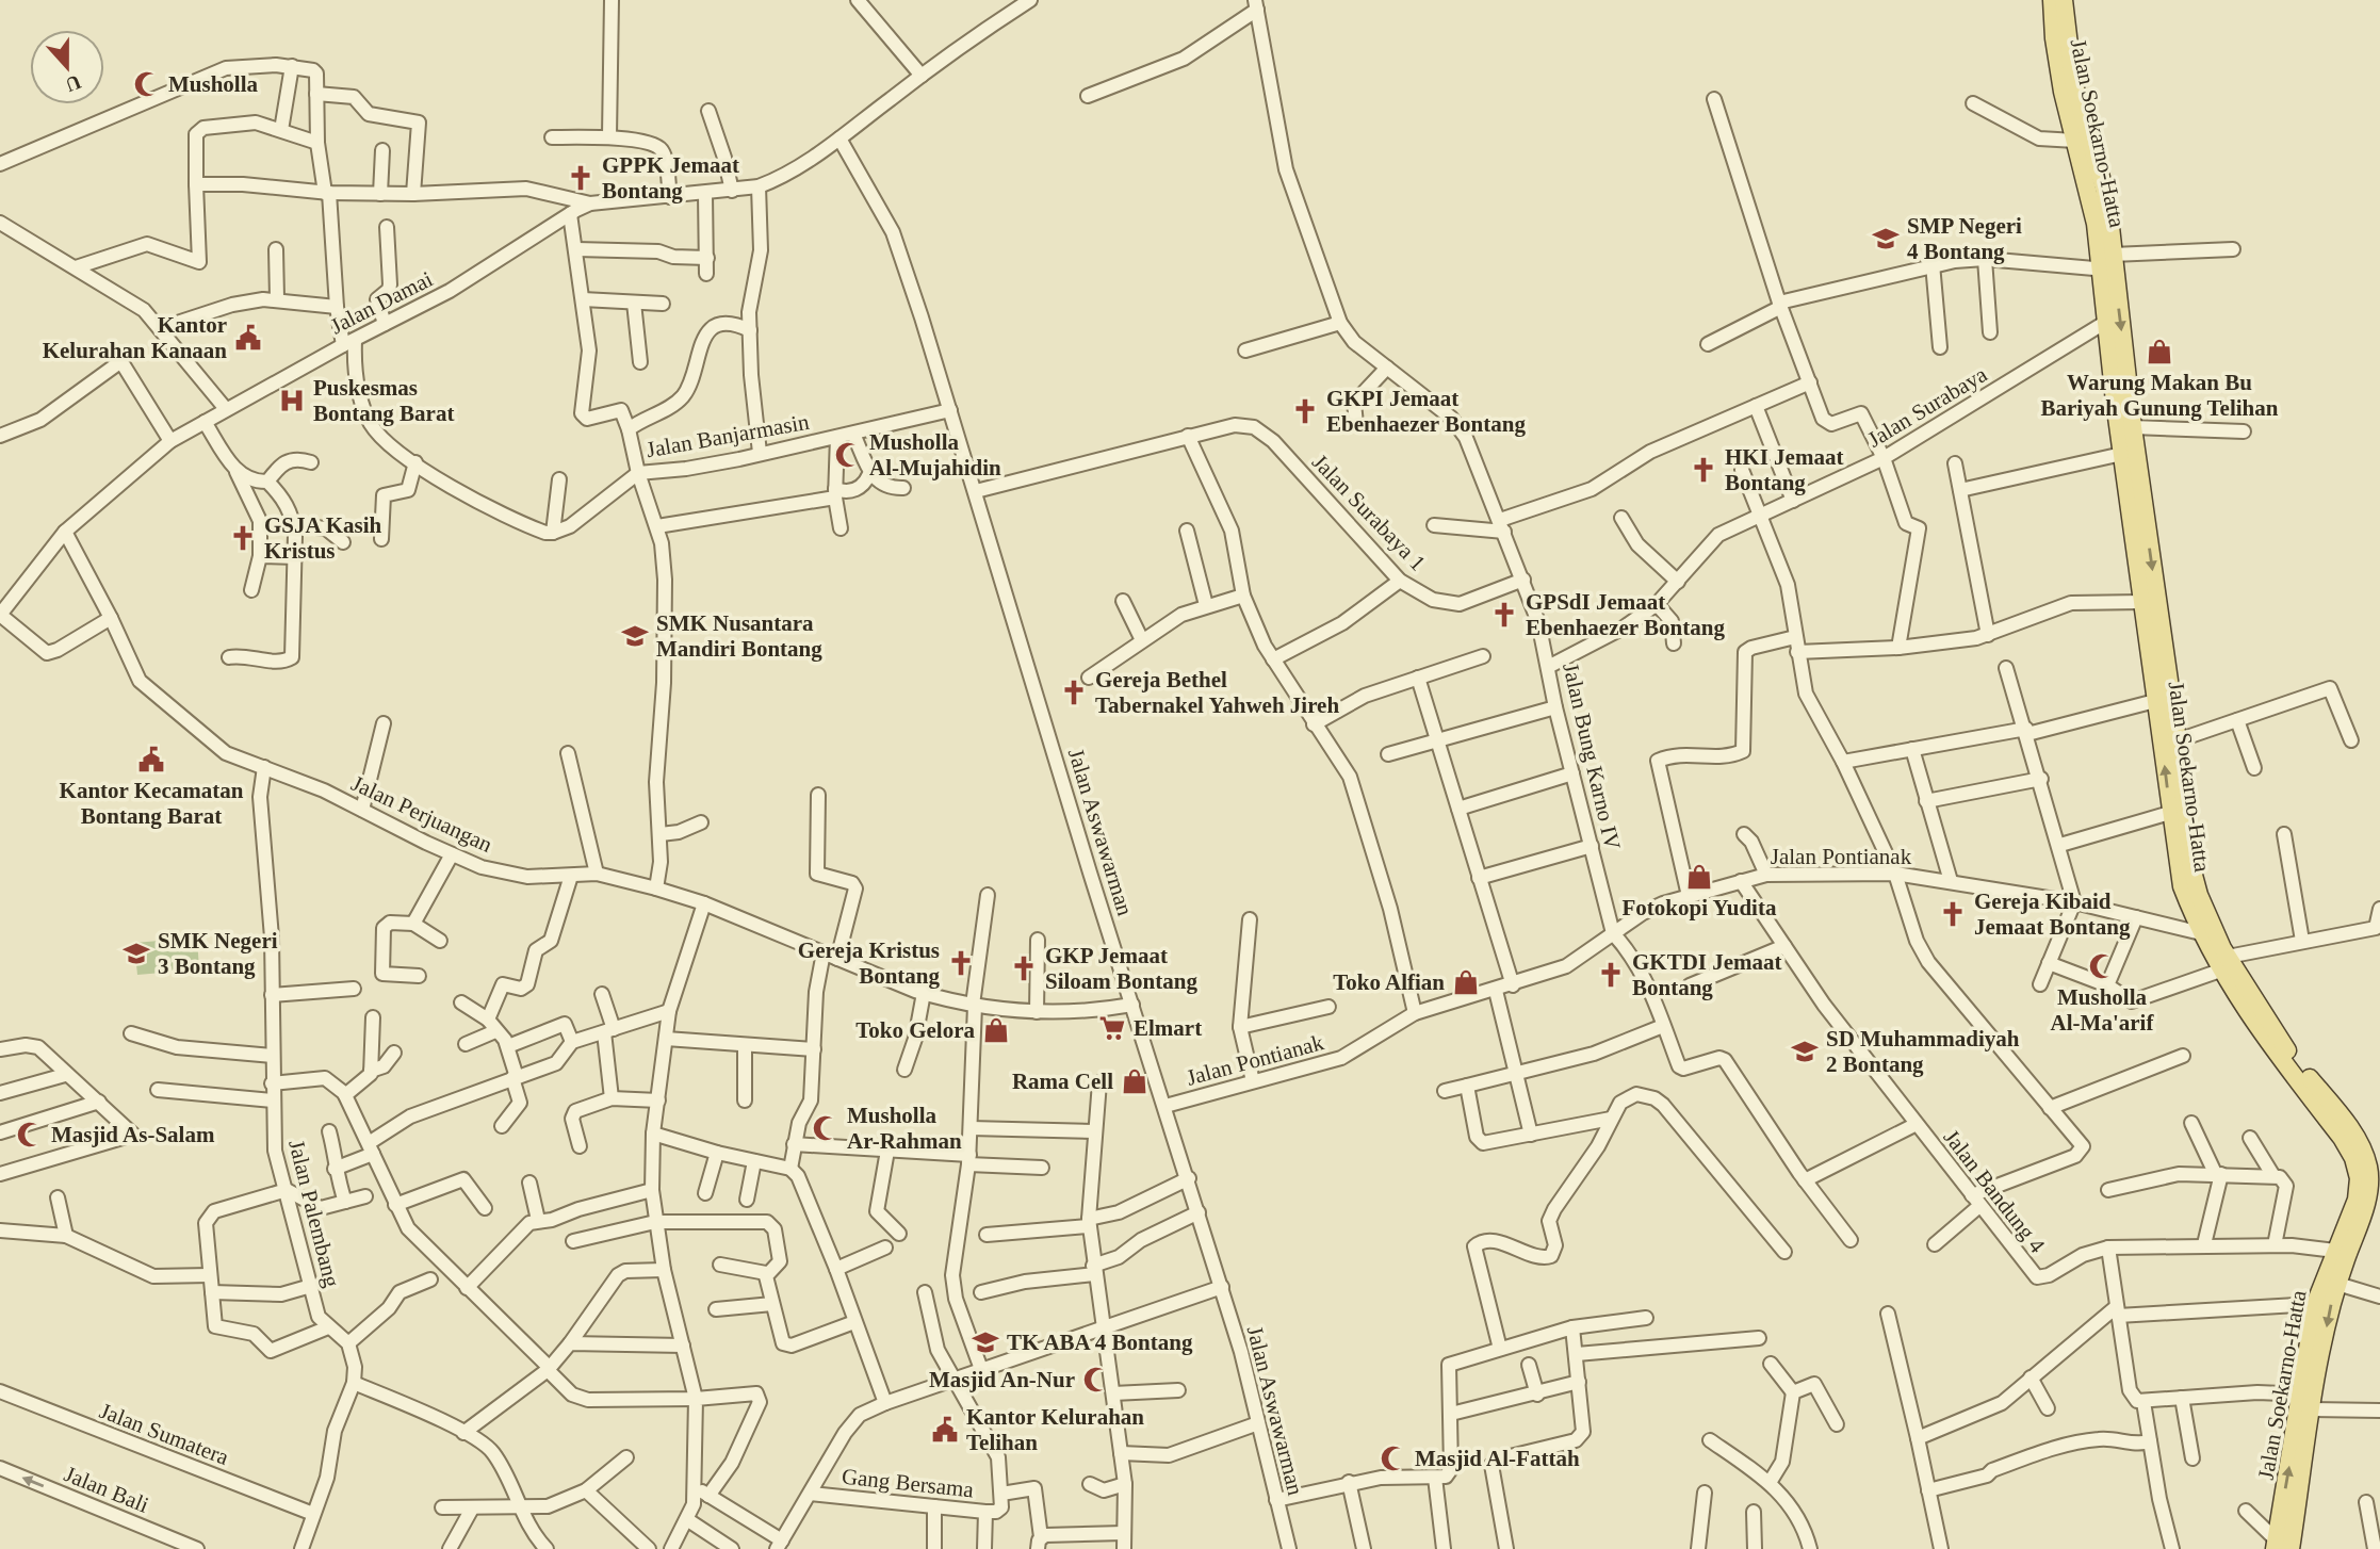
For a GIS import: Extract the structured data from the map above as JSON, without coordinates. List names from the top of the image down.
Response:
{
  "streets": {
    "main road": ["Jalan Soekarno-Hatta"],
    "street": [
      "Jalan Damai",
      "Jalan Surabaya",
      "Jalan Banjarmasin",
      "Jalan Surabaya 1",
      "Jalan Bung Karno IV",
      "Jalan Perjuangan",
      "Jalan Aswawarman",
      "Jalan Pontianak",
      "Jalan Bandung 4",
      "Jalan Palembang",
      "Jalan Sumatera",
      "Gang Bersama",
      "Jalan Bali"
    ]
  },
  "crossings": [
    ["Jalan Soekarno-Hatta", "Jalan Surabaya"],
    ["Jalan Soekarno-Hatta", "Jalan Pontianak"],
    ["Jalan Soekarno-Hatta", "Jalan Bandung 4"],
    ["Jalan Damai", "Jalan Perjuangan"],
    ["Jalan Damai", "Jalan Aswawarman"],
    ["Jalan Surabaya", "Jalan Bung Karno IV"],
    ["Jalan Banjarmasin", "Jalan Aswawarman"],
    ["Jalan Surabaya 1", "Jalan Bung Karno IV"],
    ["Jalan Surabaya 1", "Jalan Aswawarman"],
    ["Jalan Bung Karno IV", "Jalan Pontianak"],
    ["Jalan Perjuangan", "Jalan Aswawarman"],
    ["Jalan Perjuangan", "Jalan Palembang"],
    ["Jalan Aswawarman", "Jalan Pontianak"],
    ["Jalan Pontianak", "Jalan Bandung 4"]
  ],
  "one_way": ["Jalan Bali"],
  "places": {
    "mosque": [
      "Musholla",
      "Musholla Al-Mujahidin",
      "Musholla Al-Ma'arif",
      "Musholla Ar-Rahman",
      "Masjid As-Salam",
      "Masjid An-Nur",
      "Masjid Al-Fattah"
    ],
    "church": [
      "GPPK Jemaat Bontang",
      "GKPI Jemaat Ebenhaezer Bontang",
      "HKI Jemaat Bontang",
      "GSJA Kasih Kristus",
      "GPSdI Jemaat Ebenhaezer Bontang",
      "Gereja Bethel Tabernakel Yahweh Jireh",
      "Gereja Kibaid Jemaat Bontang",
      "Gereja Kristus Bontang",
      "GKP Jemaat Siloam Bontang",
      "GKTDI Jemaat Bontang"
    ],
    "school or university": [
      "SMP Negeri 4 Bontang",
      "SMK Nusantara Mandiri Bontang",
      "SMK Negeri 3 Bontang",
      "SD Muhammadiyah 2 Bontang",
      "TK ABA 4 Bontang"
    ],
    "public building": ["Kantor Kelurahan Kanaan", "Kantor Kecamatan Bontang Barat", "Kantor Kelurahan Telihan"],
    "shop": [
      "Warung Makan Bu Bariyah Gunung Telihan",
      "Fotokopi Yudita",
      "Toko Alfian",
      "Toko Gelora",
      "Rama Cell"
    ],
    "hospital": ["Puskesmas Bontang Barat"],
    "supermarket": ["Elmart"]
  },
  "north": "bottom"
}
